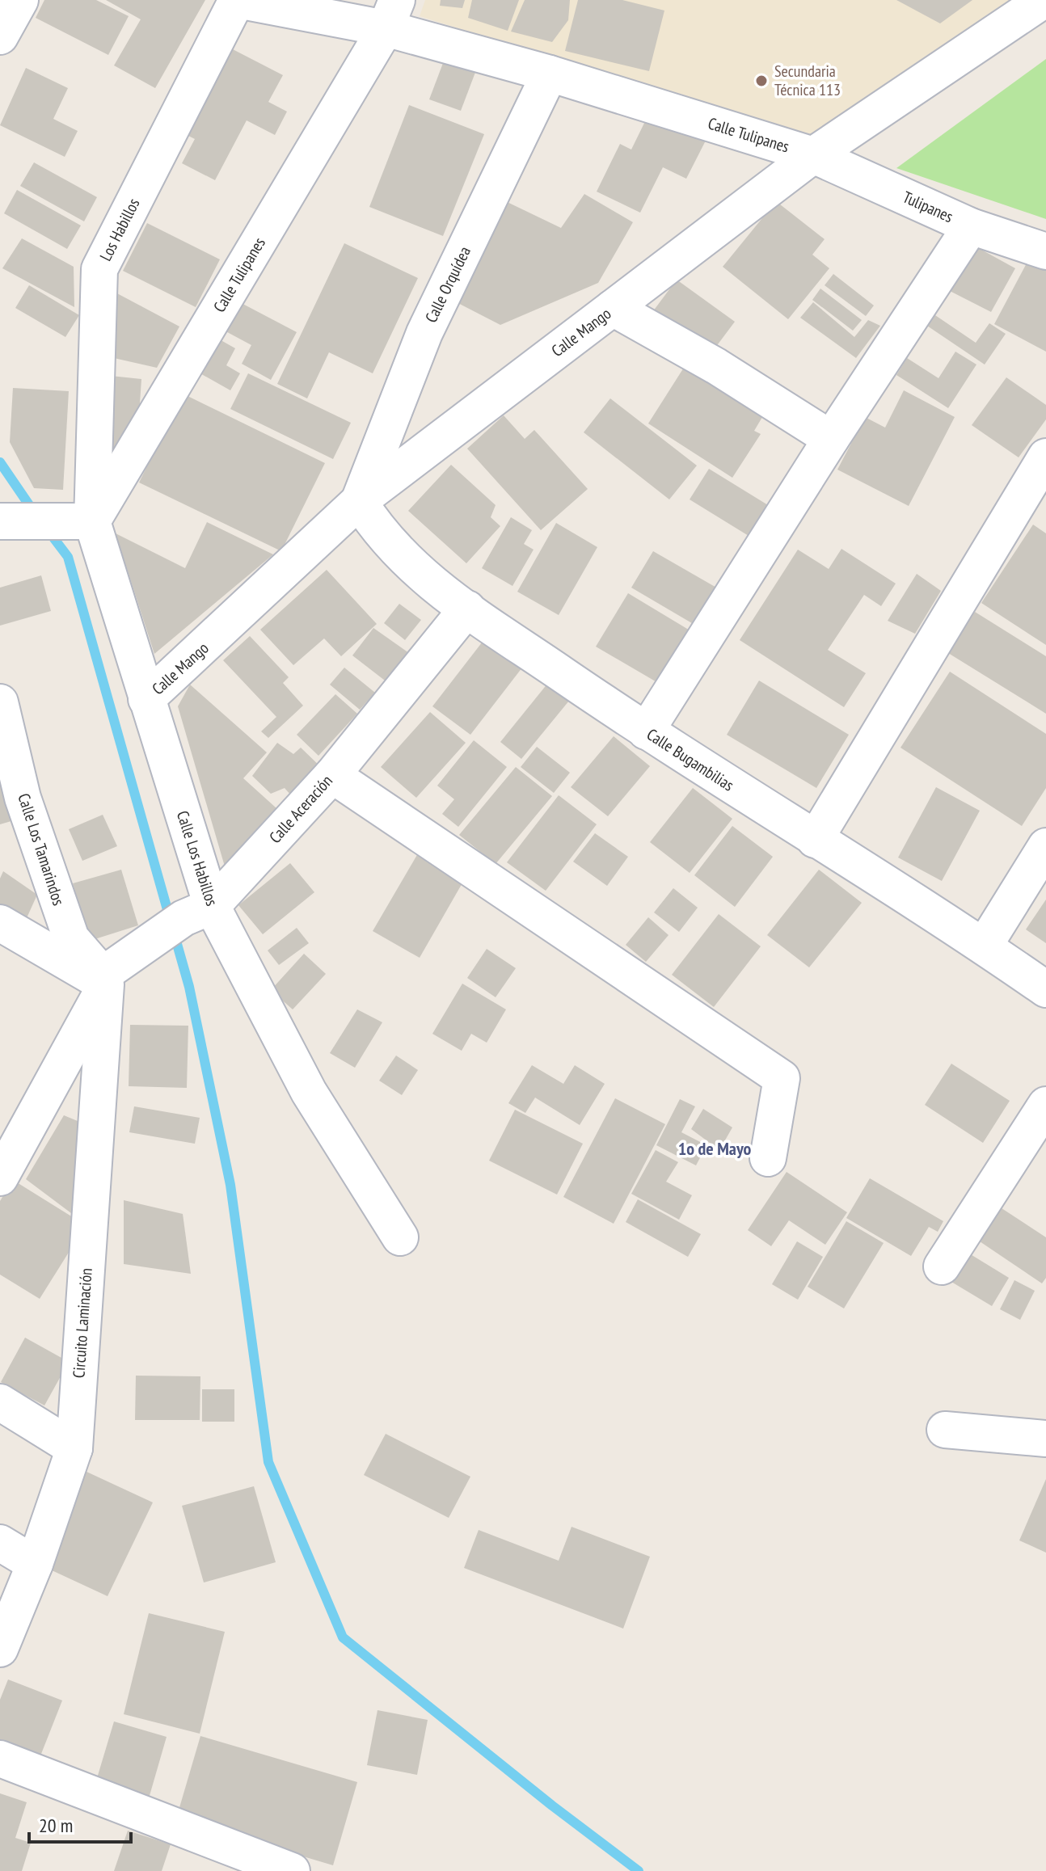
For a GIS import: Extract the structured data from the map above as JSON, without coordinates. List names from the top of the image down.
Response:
{
  "streets": {
    "street": [
      "Calle Tulipanes",
      "Tulipanes",
      "Los Habillos",
      "Calle Orquídea",
      "Calle Mango",
      "Calle Bugambilias",
      "Calle Aceración",
      "Calle Los Tamarindos",
      "Calle Los Habillos",
      "Circuito Laminación"
    ]
  },
  "crossings": [
    ["Calle Tulipanes", "Tulipanes"],
    ["Calle Tulipanes", "Los Habillos"],
    ["Calle Tulipanes", "Calle Orquídea"],
    ["Calle Tulipanes", "Calle Mango"],
    ["Calle Tulipanes", "Calle Los Habillos"],
    ["Tulipanes", "Calle Mango"],
    ["Los Habillos", "Calle Los Habillos"],
    ["Calle Orquídea", "Calle Mango"],
    ["Calle Orquídea", "Calle Bugambilias"],
    ["Calle Mango", "Calle Bugambilias"],
    ["Calle Mango", "Calle Los Habillos"],
    ["Calle Bugambilias", "Calle Aceración"],
    ["Calle Aceración", "Calle Los Tamarindos"],
    ["Calle Aceración", "Calle Los Habillos"],
    ["Calle Aceración", "Circuito Laminación"],
    ["Calle Los Tamarindos", "Circuito Laminación"]
  ],
  "districts": ["1o de Mayo"],
  "places": ["Secundaria Técnica 113"],
  "scale_bar": "20 m"
}
